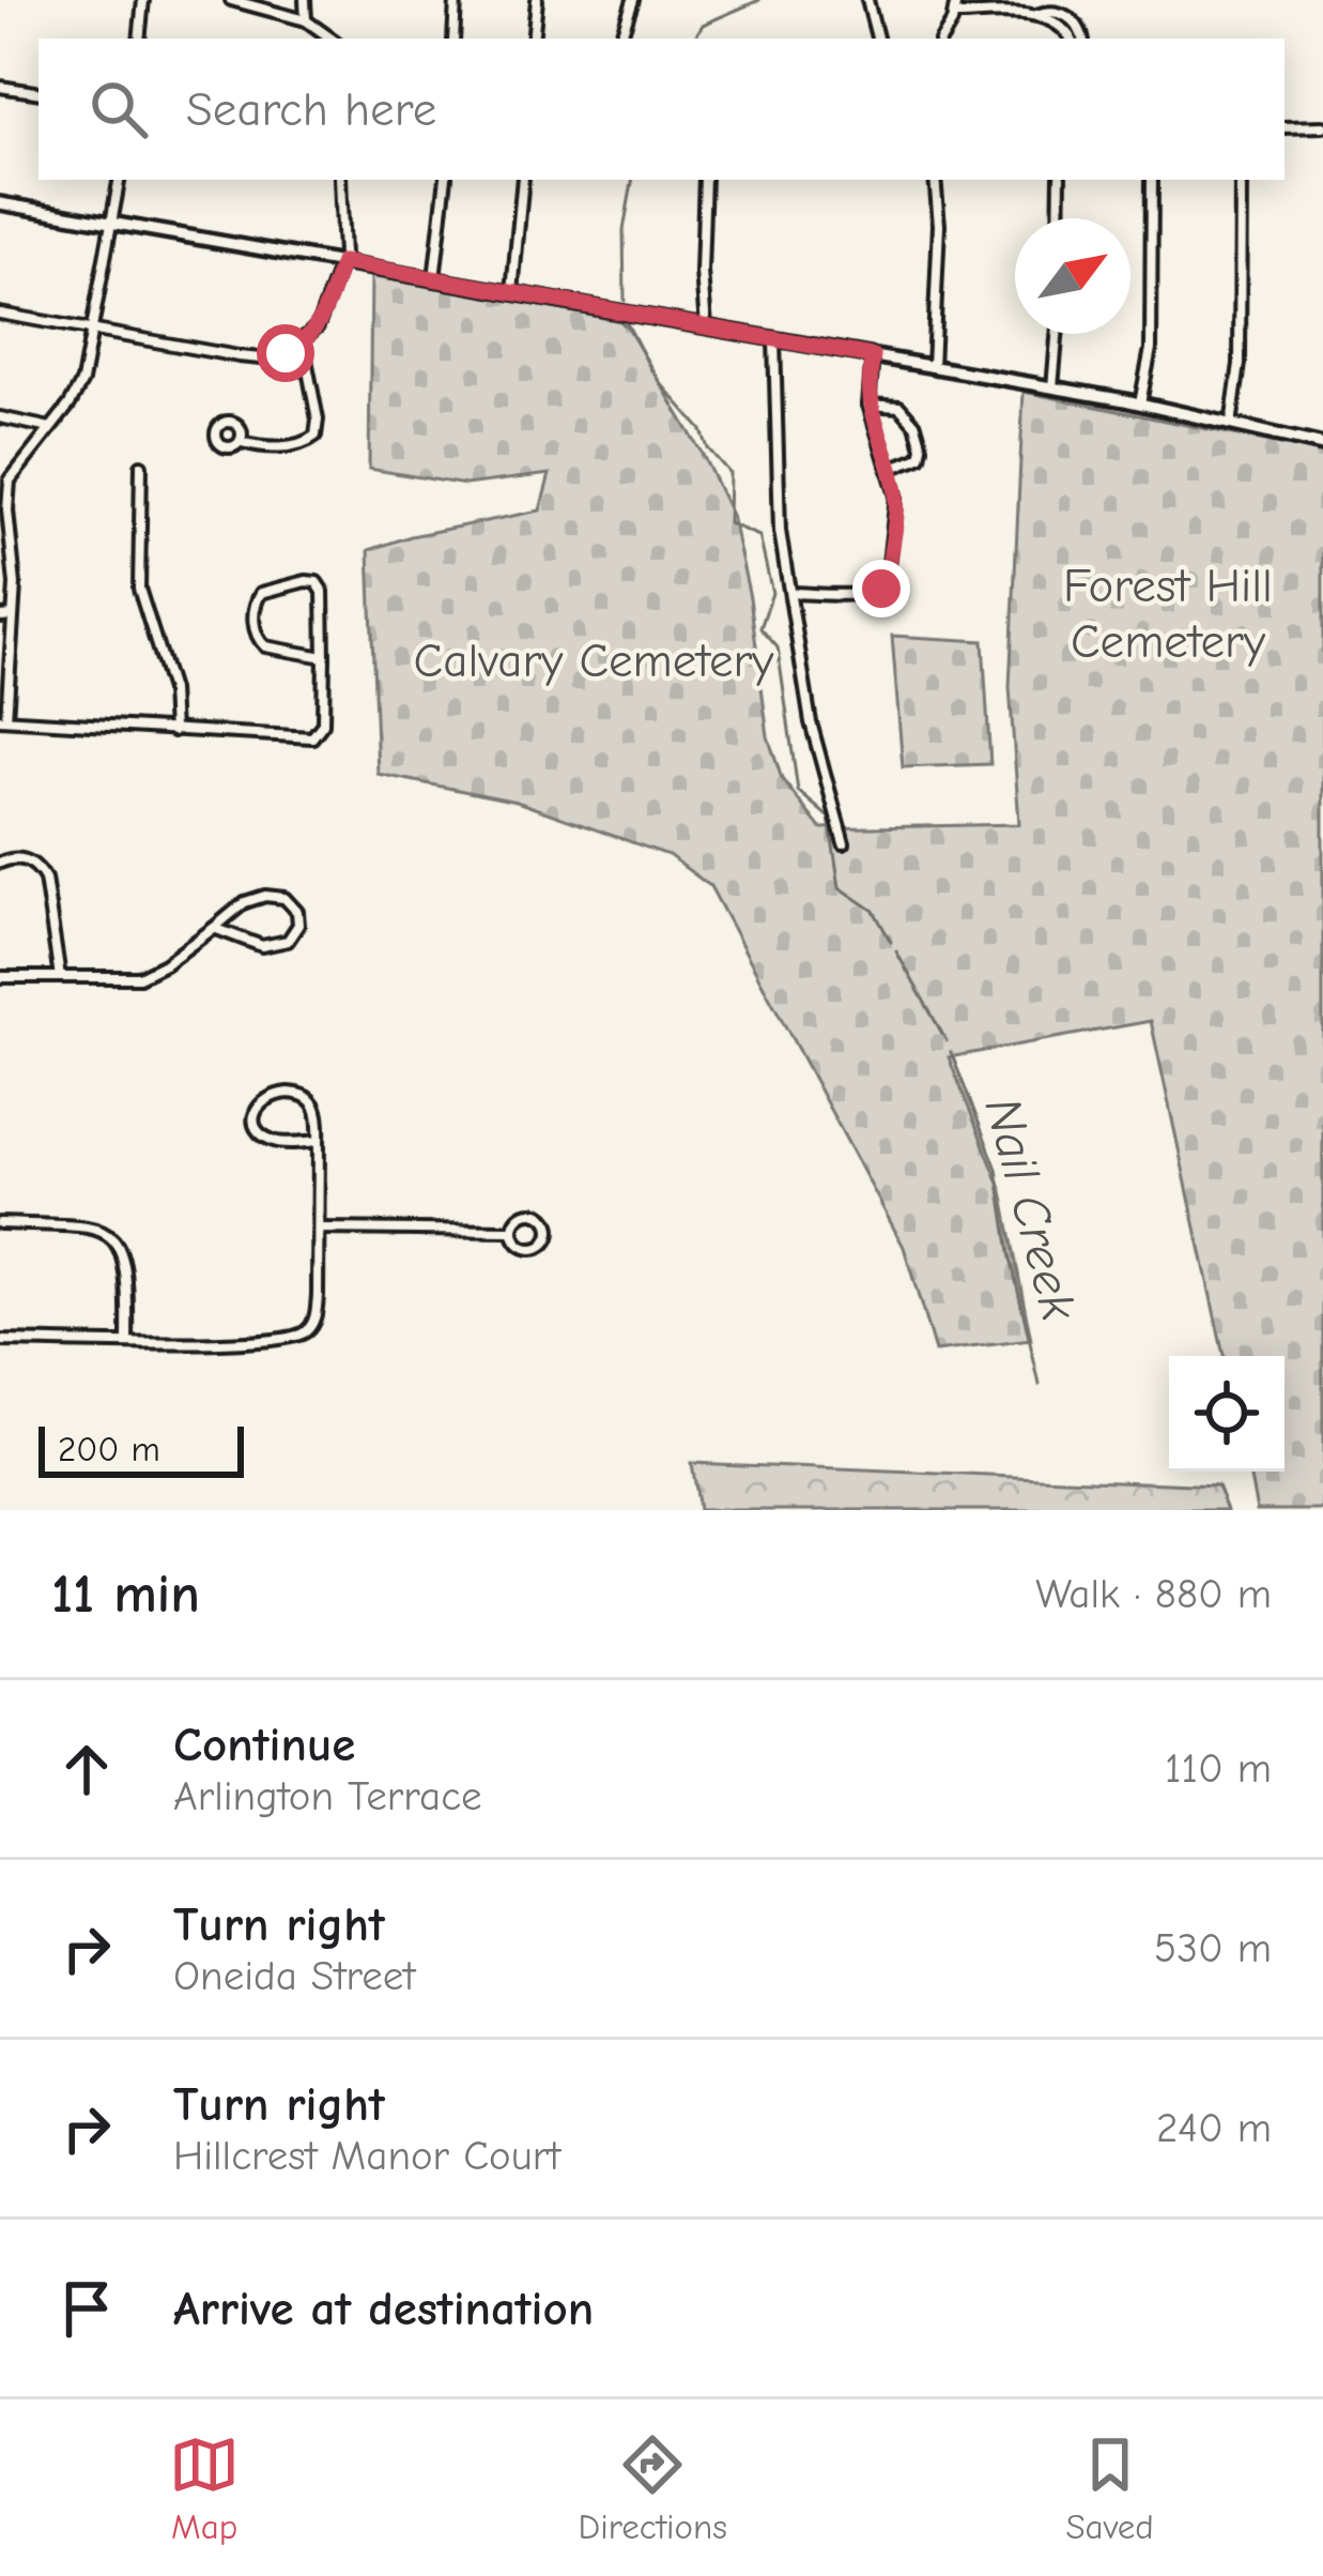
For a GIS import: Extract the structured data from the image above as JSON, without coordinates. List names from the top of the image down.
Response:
{
  "water": ["Nail Creek"],
  "parks": ["Forest Hill Cemetery", "Calvary Cemetery"],
  "scale_bar": "200 m",
  "north": "top right",
  "page": {
    "search": "Search here",
    "scale": "200 m",
    "heading": ["11 min", "Walk · 880 m"],
    "list": [
      ["Continue", "Arlington Terrace", "110 m"],
      ["Turn right", "Oneida Street", "530 m"],
      ["Turn right", "Hillcrest Manor Court", "240 m"],
      "Arrive at destination"
    ],
    "nav": ["Map", "Directions", "Saved"]
  }
}
